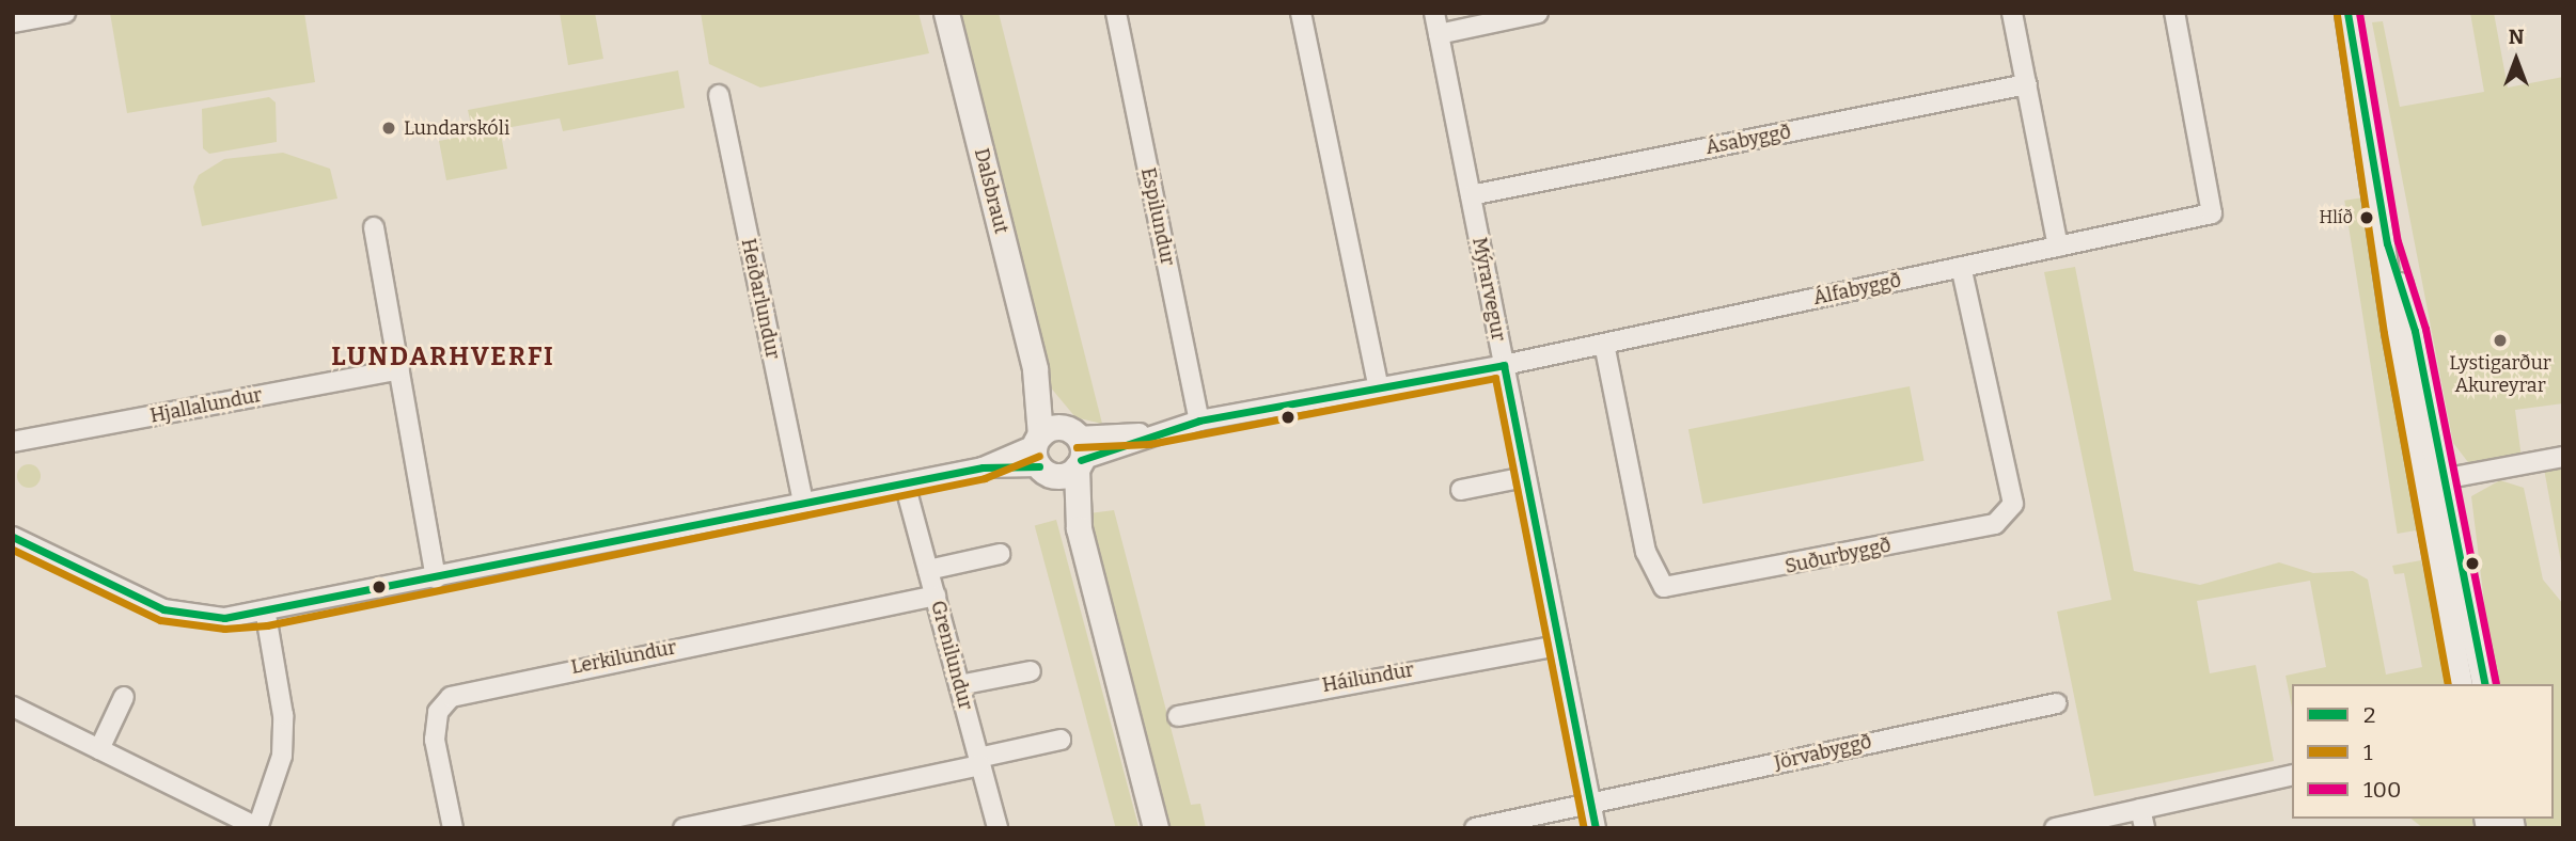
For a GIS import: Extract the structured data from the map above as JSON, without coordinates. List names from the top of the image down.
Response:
{
  "streets": {
    "street": [
      "Ásabyggð",
      "Dalsbraut",
      "Espilundur",
      "Mýrarvegur",
      "Álfabyggð",
      "Heiðarlundur",
      "Hjallalundur",
      "Suðurbyggð",
      "Grenilundur",
      "Lerkilundur",
      "Háilundur",
      "Jörvabyggð"
    ]
  },
  "crossings": [
    ["Ásabyggð", "Mýrarvegur"],
    ["Dalsbraut", "Álfabyggð"],
    ["Espilundur", "Álfabyggð"],
    ["Mýrarvegur", "Álfabyggð"],
    ["Mýrarvegur", "Háilundur"],
    ["Mýrarvegur", "Jörvabyggð"],
    ["Álfabyggð", "Suðurbyggð"],
    ["Grenilundur", "Lerkilundur"]
  ],
  "districts": ["LUNDARHVERFI"],
  "places": ["Lundarskóli", "Hlíð", "Lystigarður Akureyrar"],
  "lines": ["transit line 2", "transit line 100", "transit line 1"],
  "legend": ["2", "1", "100"],
  "north": "top"
}
